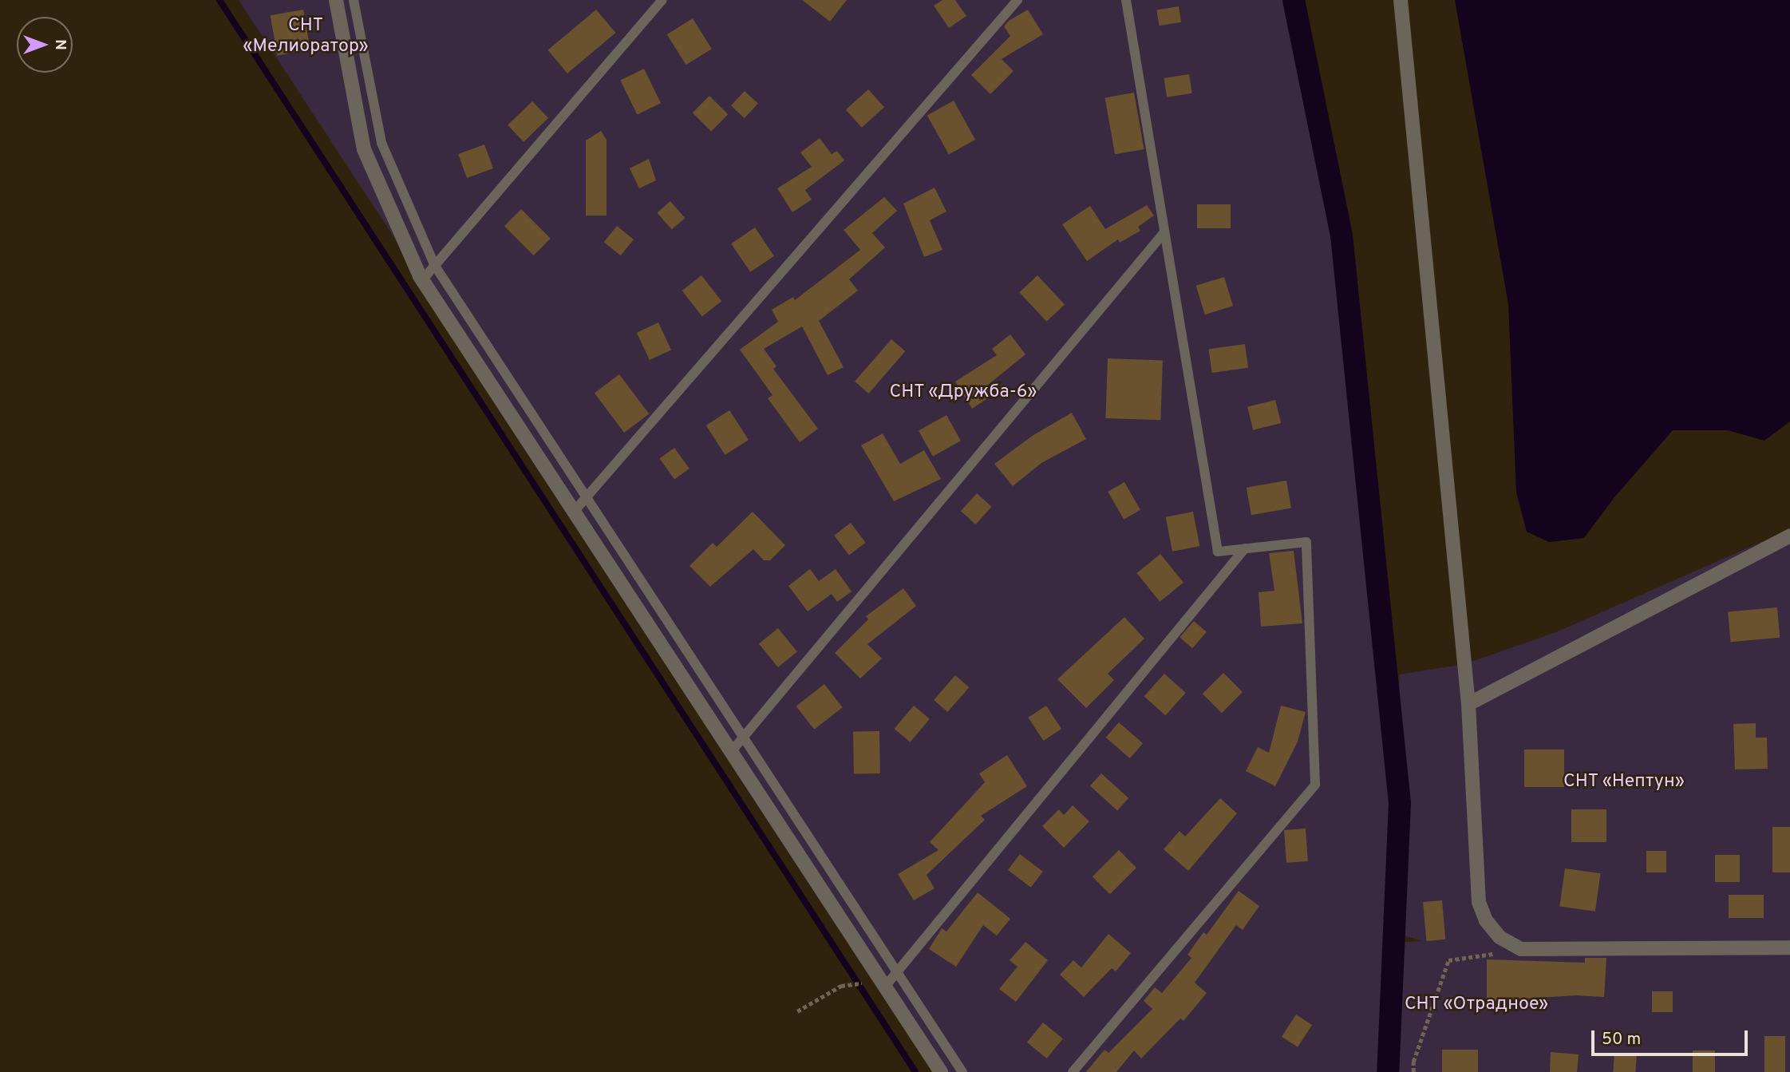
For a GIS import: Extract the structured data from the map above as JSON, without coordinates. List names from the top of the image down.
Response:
{
  "parks": [
    "СНТ «Мелиоратор»",
    "СНТ «Дружба-6»",
    "СНТ «Нептун»",
    "СНТ «Отрадное»"
  ],
  "scale_bar": "50 m",
  "north": "right"
}
